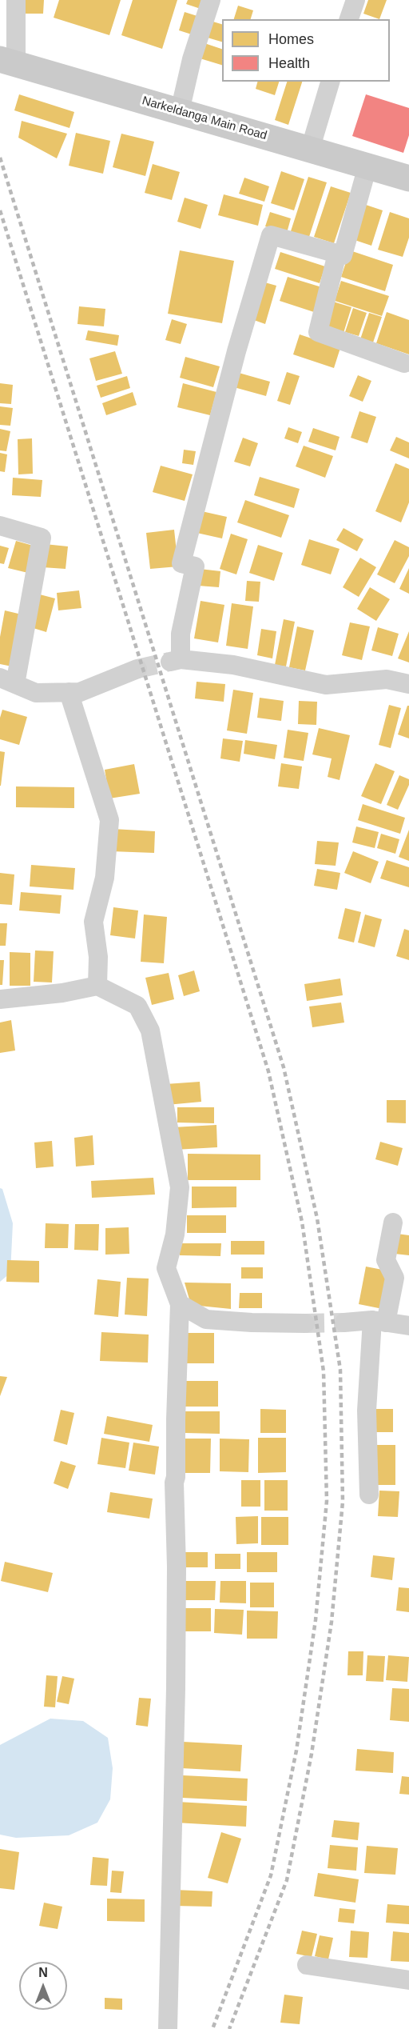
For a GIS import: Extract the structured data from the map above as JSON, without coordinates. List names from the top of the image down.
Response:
{
  "streets": {
    "main road": ["Narkeldanga Main Road"]
  },
  "legend": ["Homes", "Health"],
  "north": "top"
}
